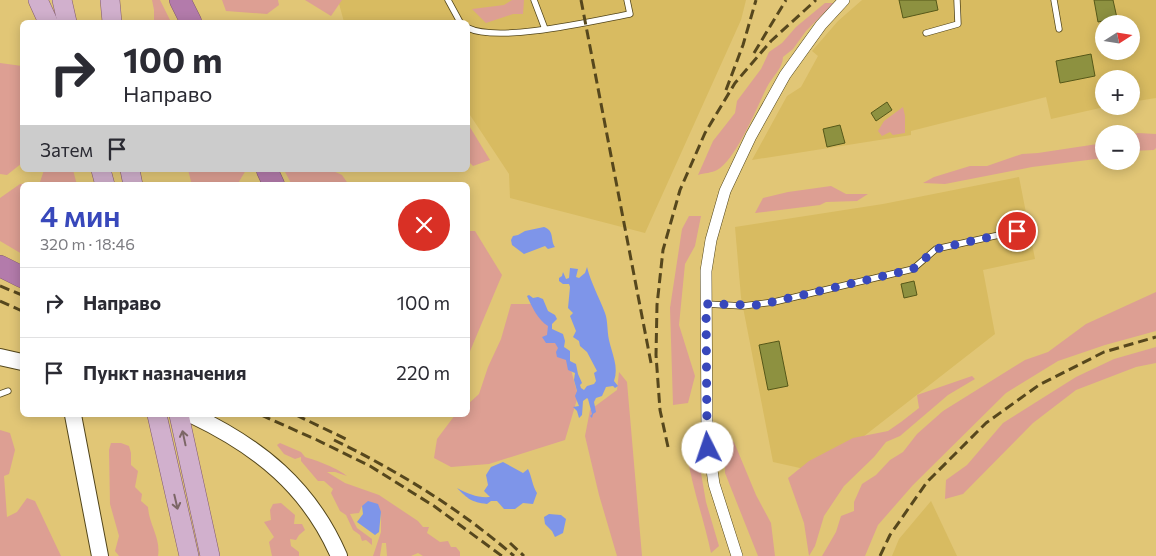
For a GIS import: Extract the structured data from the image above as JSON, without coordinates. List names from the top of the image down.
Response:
{
  "north": "right",
  "page": {
    "map_buttons": ["+", "−"],
    "turn": ["100 m", "Направо"],
    "then": "Затем",
    "heading": ["4 мин", "320 m · 18:46"],
    "list": [
      {
        "name": "Направо",
        "value": "100 m"
      },
      {
        "name": "Пункт назначения",
        "value": "220 m"
      }
    ]
  }
}
